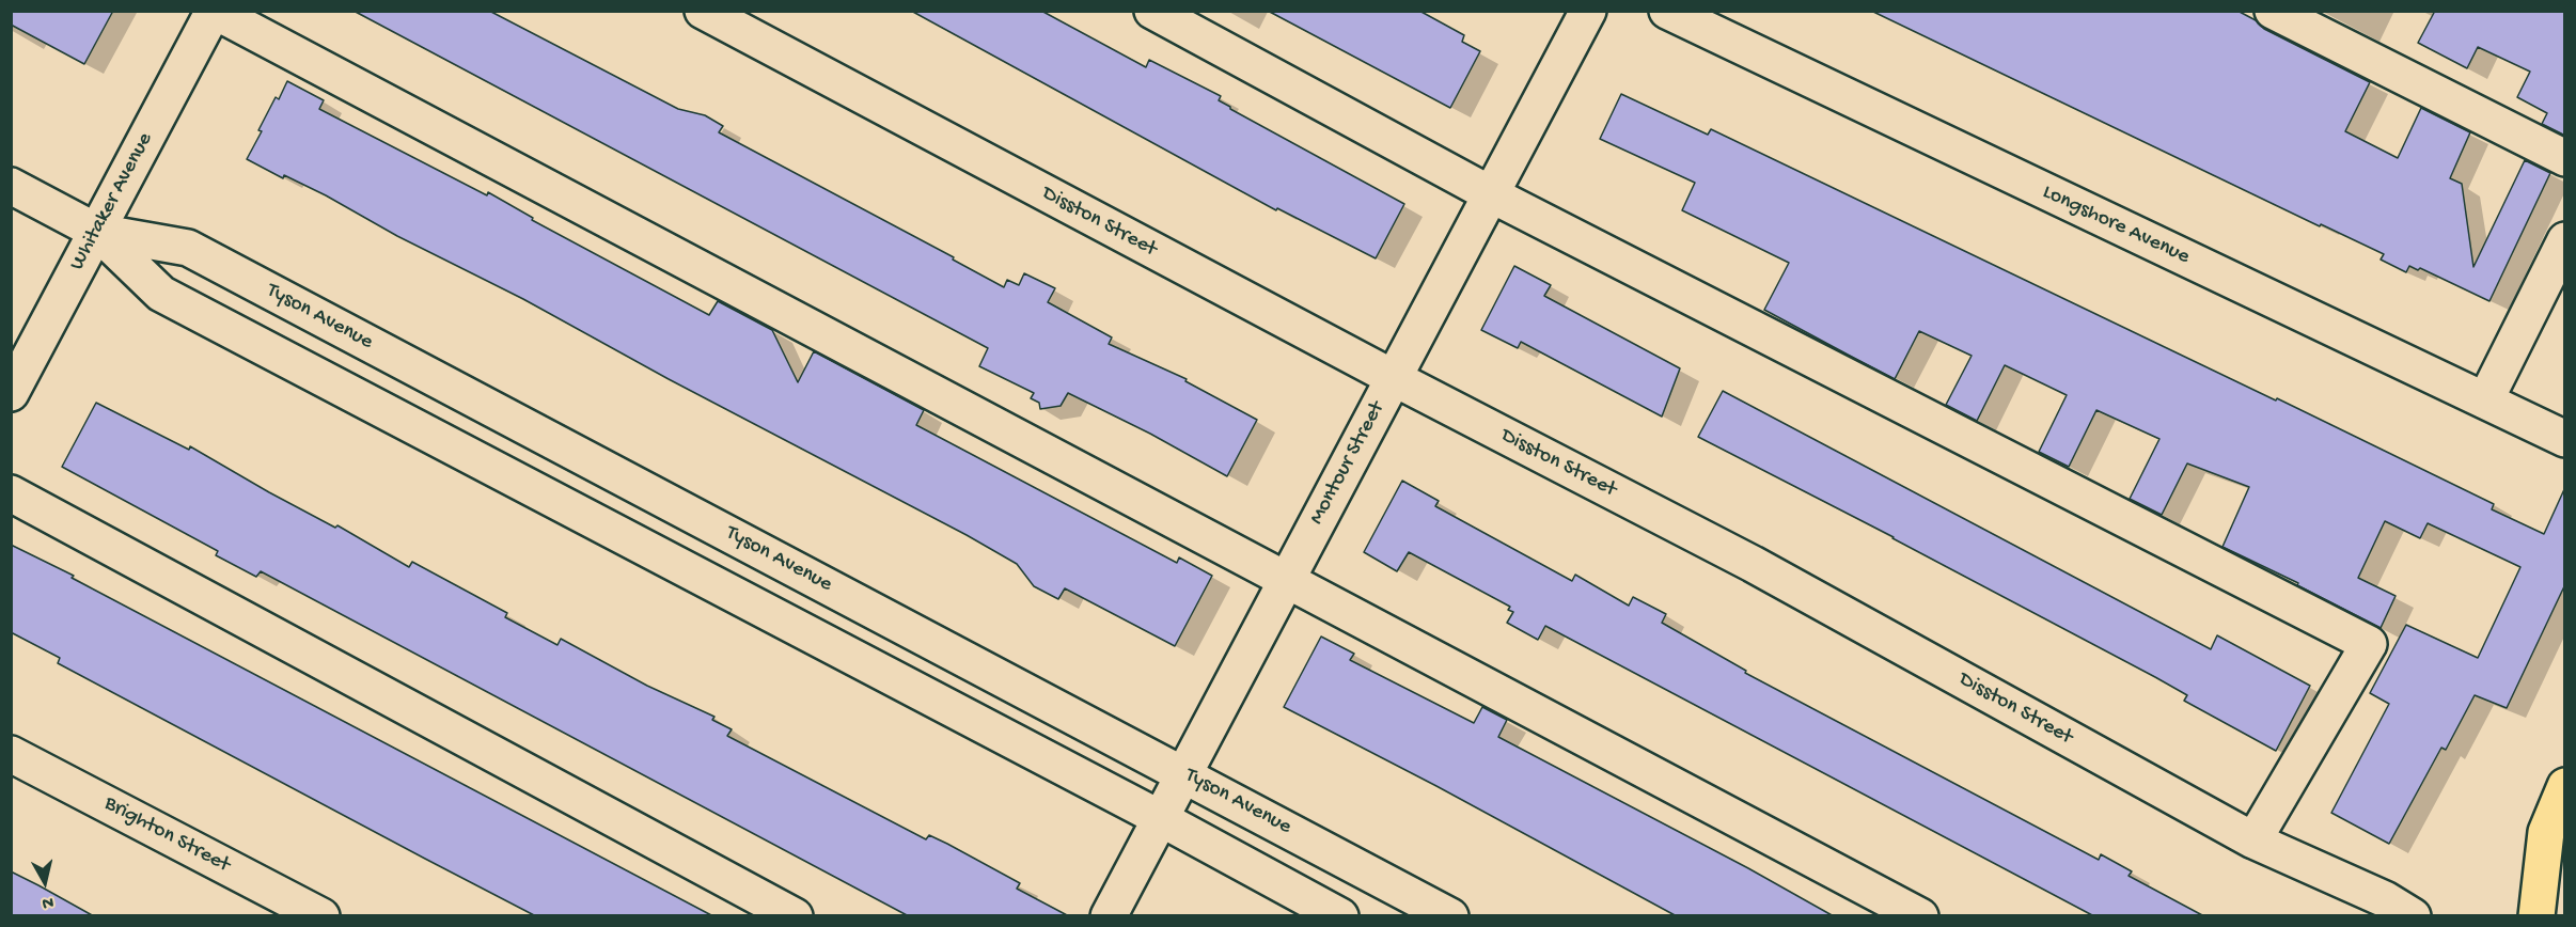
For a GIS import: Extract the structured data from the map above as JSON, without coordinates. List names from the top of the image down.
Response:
{
  "streets": {
    "street": [
      "Whitaker Avenue",
      "Disston Street",
      "Longshore Avenue",
      "Tyson Avenue",
      "Montour Street",
      "Brighton Street"
    ]
  },
  "crossings": [
    ["Whitaker Avenue", "Tyson Avenue"],
    ["Disston Street", "Montour Street"],
    ["Tyson Avenue", "Montour Street"]
  ],
  "north": "bottom"
}
